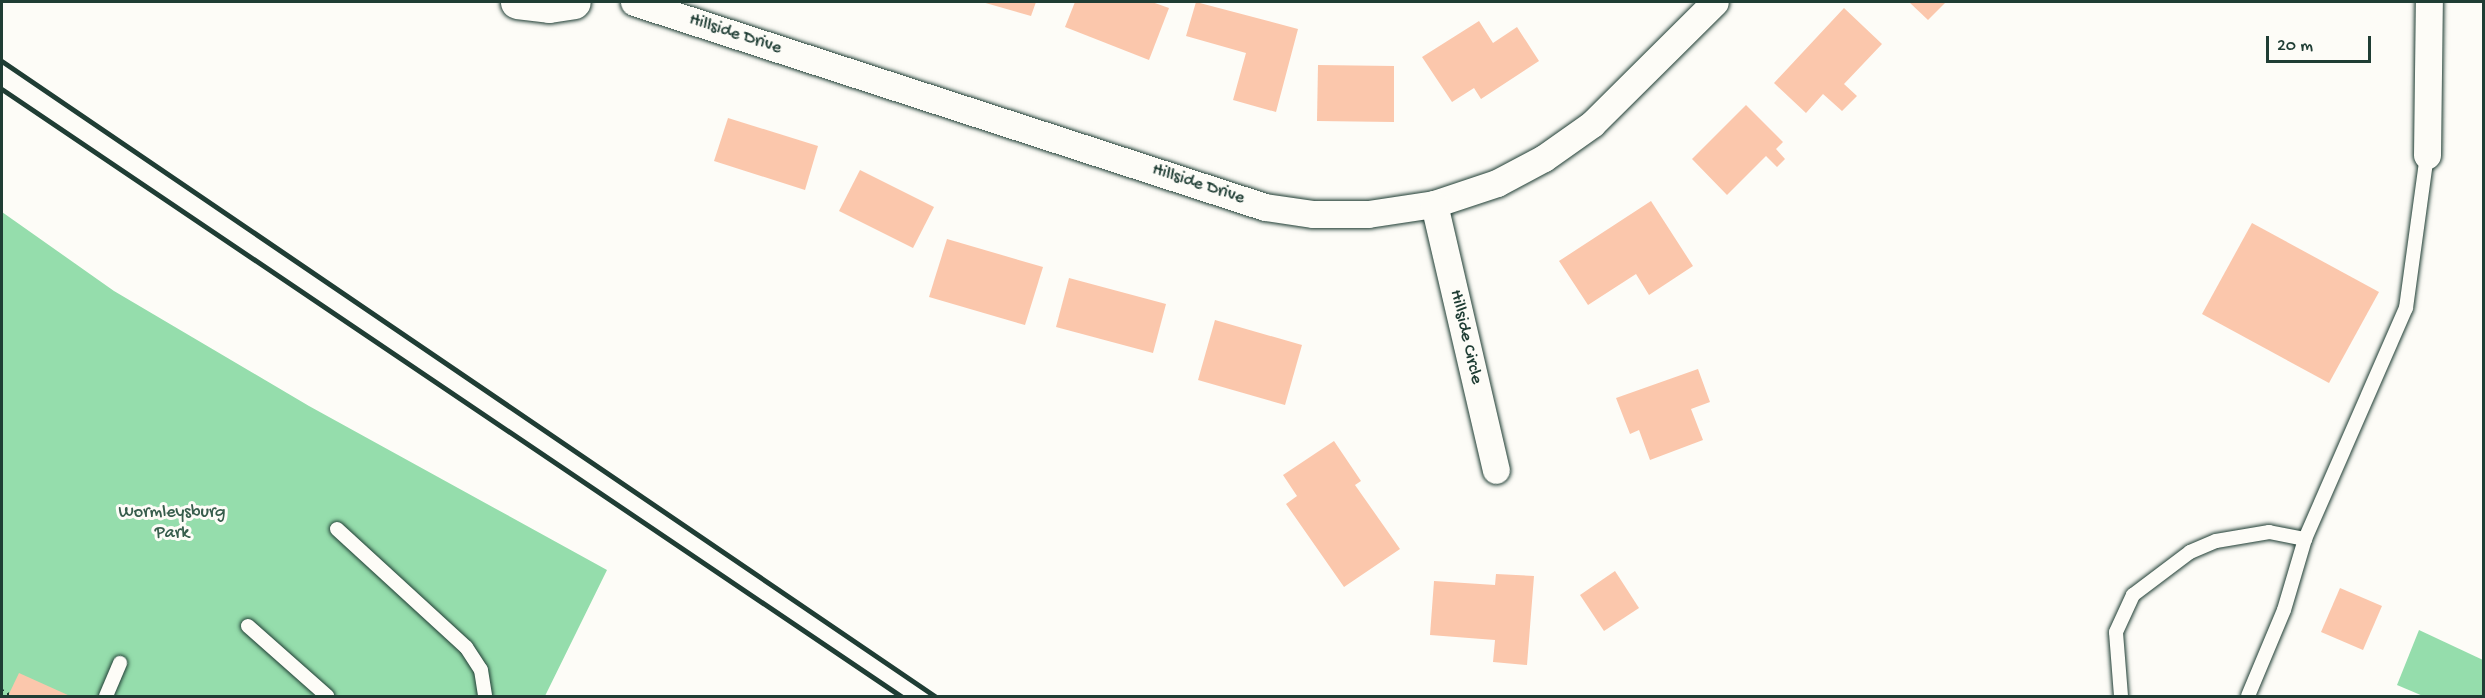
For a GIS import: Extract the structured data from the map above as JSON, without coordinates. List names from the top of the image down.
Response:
{
  "streets": {
    "street": ["Hillside Drive", "Hillside Circle"]
  },
  "crossings": [
    ["Hillside Drive", "Hillside Circle"]
  ],
  "parks": ["Wormleysburg Park"],
  "scale_bar": "20 m"
}
